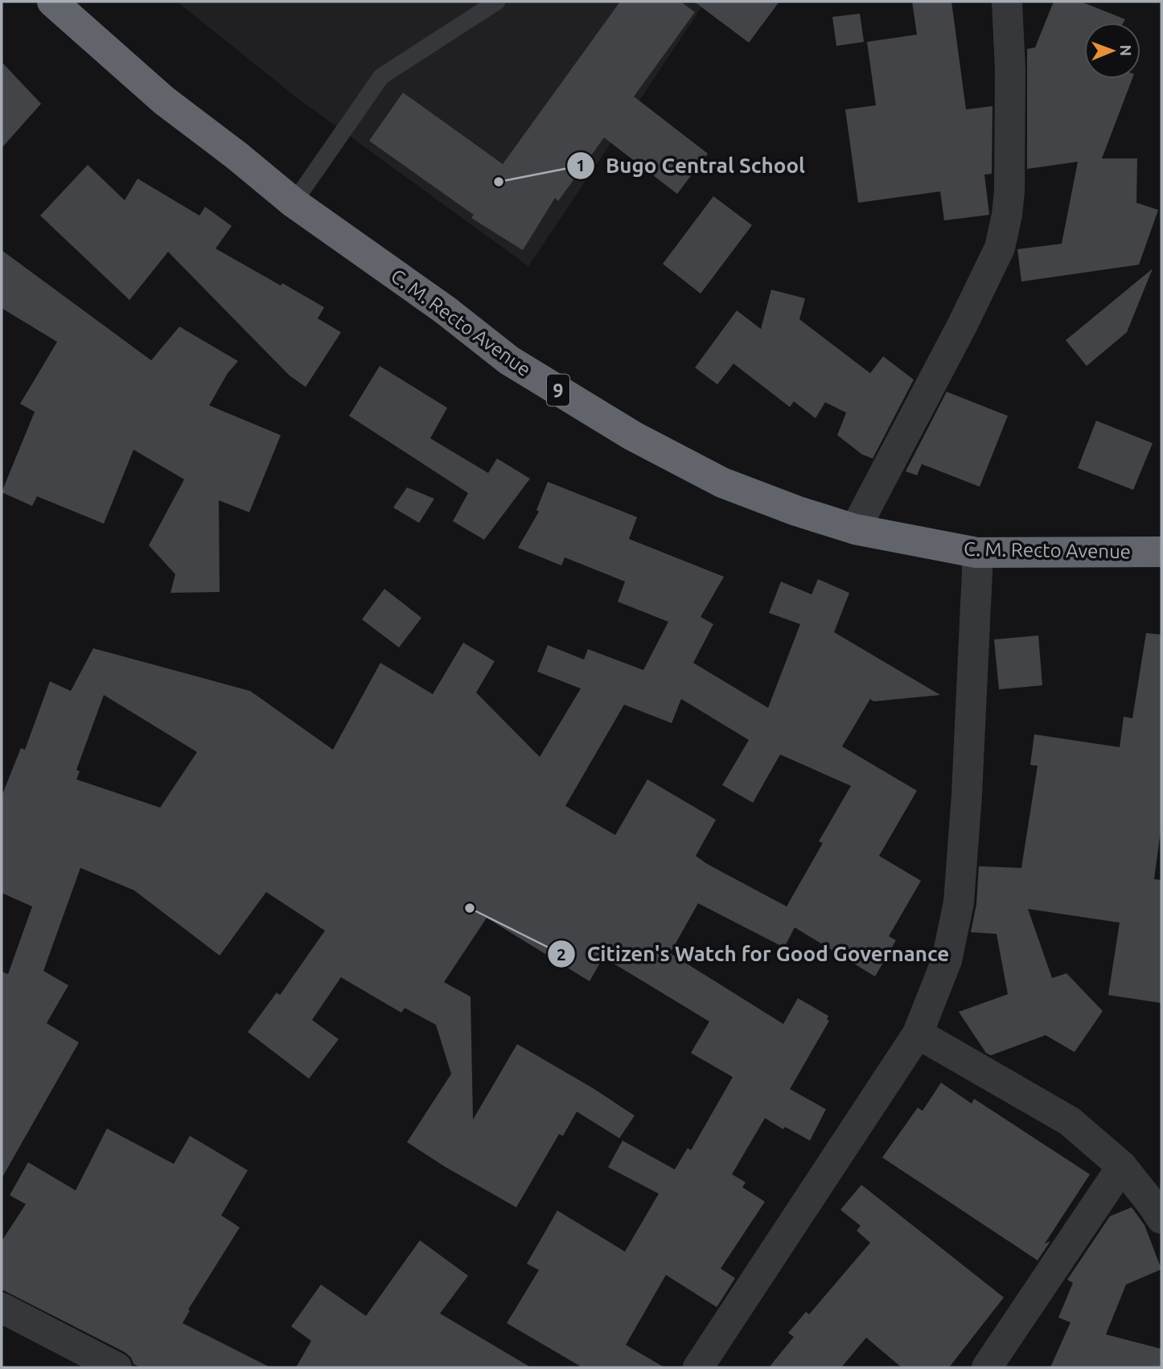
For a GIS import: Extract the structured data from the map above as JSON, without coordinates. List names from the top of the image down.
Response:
{
  "streets": {
    "highway": ["C. M. Recto Avenue", "9"]
  },
  "places": ["Bugo Central School", "Citizen's Watch for Good Governance"],
  "north": "right"
}
